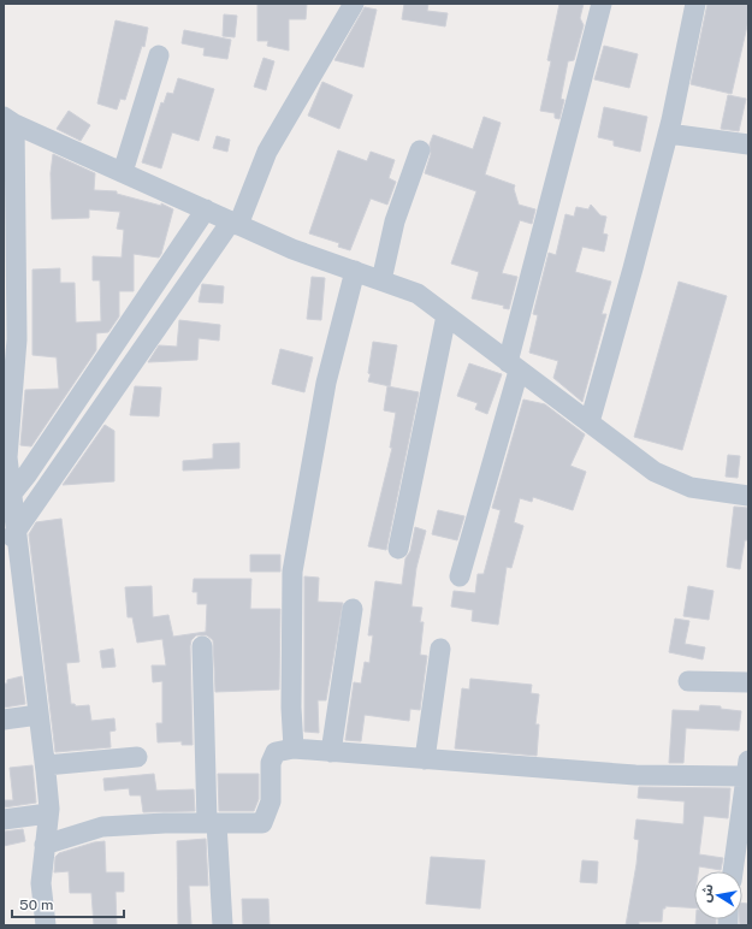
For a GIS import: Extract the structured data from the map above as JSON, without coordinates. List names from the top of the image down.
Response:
{
  "scale_bar": "50 m",
  "north": "left"
}
